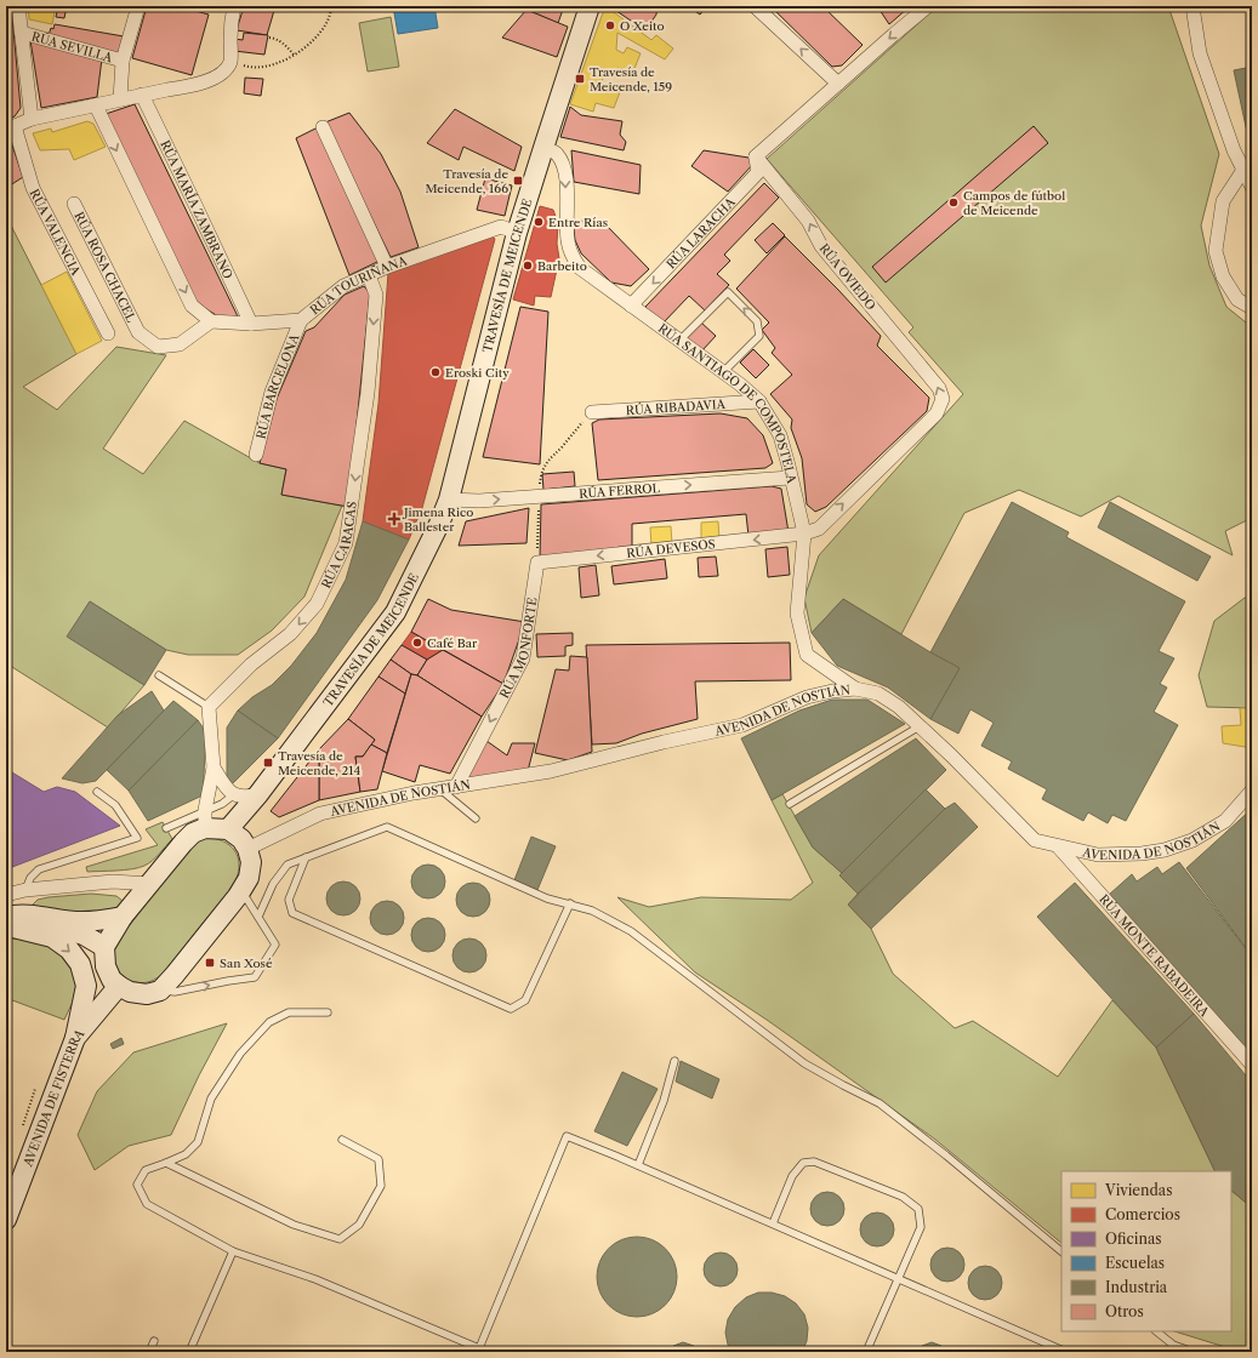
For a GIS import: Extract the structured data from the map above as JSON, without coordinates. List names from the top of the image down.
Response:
{
  "streets": {
    "main road": ["TRAVESÍA DE MEICENDE", "AVENIDA DE FISTERRA"],
    "street": [
      "RÚA SEVILLA",
      "RÚA MARÍA ZAMBRANO",
      "RÚA VALENCIA",
      "RÚA LARACHA",
      "RÚA ROSA CHACEL",
      "RÚA OVIEDO",
      "RÚA TOURIÑANA",
      "RÚA BARCELONA",
      "RÚA RIBADAVIA",
      "RÚA SANTIAGO DE COMPOSTELA",
      "RÚA FERROL",
      "RÚA CARACAS",
      "RÚA DEVESOS",
      "RÚA MONFORTE",
      "AVENIDA DE NOSTIÁN",
      "RÚA MONTE RABADEIRA"
    ]
  },
  "crossings": [
    ["RÚA MARÍA ZAMBRANO", "RÚA TOURIÑANA"],
    ["RÚA LARACHA", "RÚA OVIEDO"],
    ["RÚA LARACHA", "RÚA SANTIAGO DE COMPOSTELA"],
    ["RÚA ROSA CHACEL", "RÚA TOURIÑANA"],
    ["TRAVESÍA DE MEICENDE", "RÚA TOURIÑANA"],
    ["TRAVESÍA DE MEICENDE", "RÚA SANTIAGO DE COMPOSTELA"],
    ["TRAVESÍA DE MEICENDE", "RÚA FERROL"],
    ["RÚA OVIEDO", "RÚA SANTIAGO DE COMPOSTELA"],
    ["RÚA OVIEDO", "RÚA DEVESOS"],
    ["RÚA TOURIÑANA", "RÚA BARCELONA"],
    ["RÚA TOURIÑANA", "RÚA CARACAS"],
    ["RÚA RIBADAVIA", "RÚA SANTIAGO DE COMPOSTELA"],
    ["RÚA SANTIAGO DE COMPOSTELA", "RÚA FERROL"],
    ["RÚA SANTIAGO DE COMPOSTELA", "RÚA DEVESOS"],
    ["RÚA SANTIAGO DE COMPOSTELA", "AVENIDA DE NOSTIÁN"],
    ["RÚA DEVESOS", "RÚA MONFORTE"],
    ["RÚA MONFORTE", "AVENIDA DE NOSTIÁN"],
    ["AVENIDA DE NOSTIÁN", "RÚA MONTE RABADEIRA"]
  ],
  "one_way": [
    "RÚA LARACHA",
    "RÚA FERROL",
    "RÚA CARACAS",
    "RÚA DEVESOS",
    "RÚA MONFORTE"
  ],
  "places": {
    "other": [
      "O Xeito",
      "Campos de fútbol de Meicende",
      "Entre Rías",
      "Barbeito",
      "Eroski City",
      "Café Bar"
    ],
    "transit": [
      "Travesía de Meicende, 159",
      "Travesía de Meicende, 166",
      "Travesía de Meicende, 214",
      "San Xosé"
    ],
    "health": ["Jimena Rico Ballester"]
  },
  "legend": [
    "Viviendas",
    "Comercios",
    "Oficinas",
    "Escuelas",
    "Industria",
    "Otros"
  ]
}
